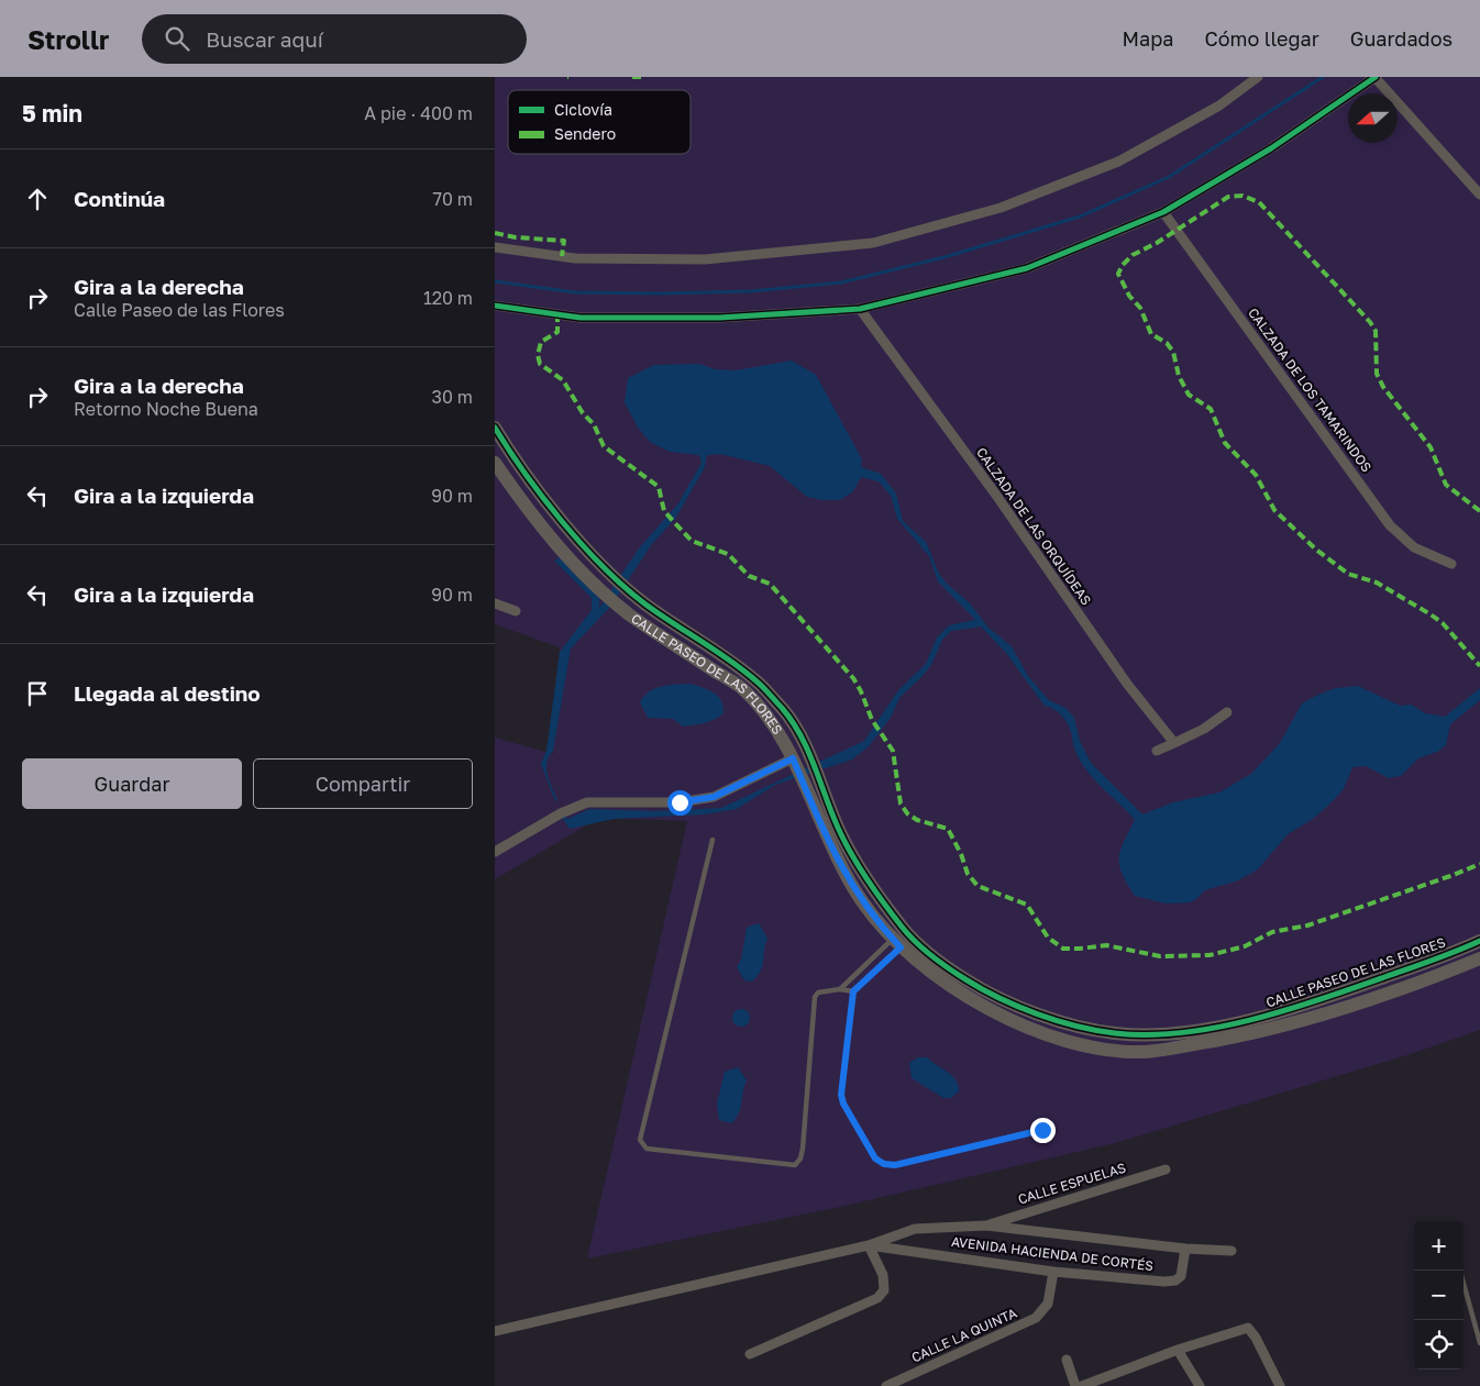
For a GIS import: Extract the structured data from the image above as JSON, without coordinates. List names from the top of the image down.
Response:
{
  "streets": {
    "street": [
      "CALZADA DE LOS TAMARINDOS",
      "CALZADA DE LAS ORQUÍDEAS",
      "CALLE PASEO DE LAS FLORES",
      "CALLE ESPUELAS",
      "AVENIDA HACIENDA DE CORTÉS",
      "CALLE LA QUINTA"
    ]
  },
  "crossings": [
    ["CALLE ESPUELAS", "AVENIDA HACIENDA DE CORTÉS"],
    ["AVENIDA HACIENDA DE CORTÉS", "CALLE LA QUINTA"]
  ],
  "legend": ["Ciclovía", "Sendero"],
  "north": "left",
  "page": {
    "header": "Strollr",
    "search": "Buscar aquí",
    "nav": ["Mapa", "Cómo llegar", "Guardados"],
    "heading": ["5 min", "A pie · 400 m"],
    "list": [
      ["Continúa", "70 m"],
      ["Gira a la derecha", "Calle Paseo de las Flores", "120 m"],
      ["Gira a la derecha", "Retorno Noche Buena", "30 m"],
      ["Gira a la izquierda", "90 m"],
      ["Gira a la izquierda", "90 m"],
      "Llegada al destino"
    ],
    "buttons": ["Guardar", "Compartir"],
    "map_buttons": ["+", "−"]
  }
}
